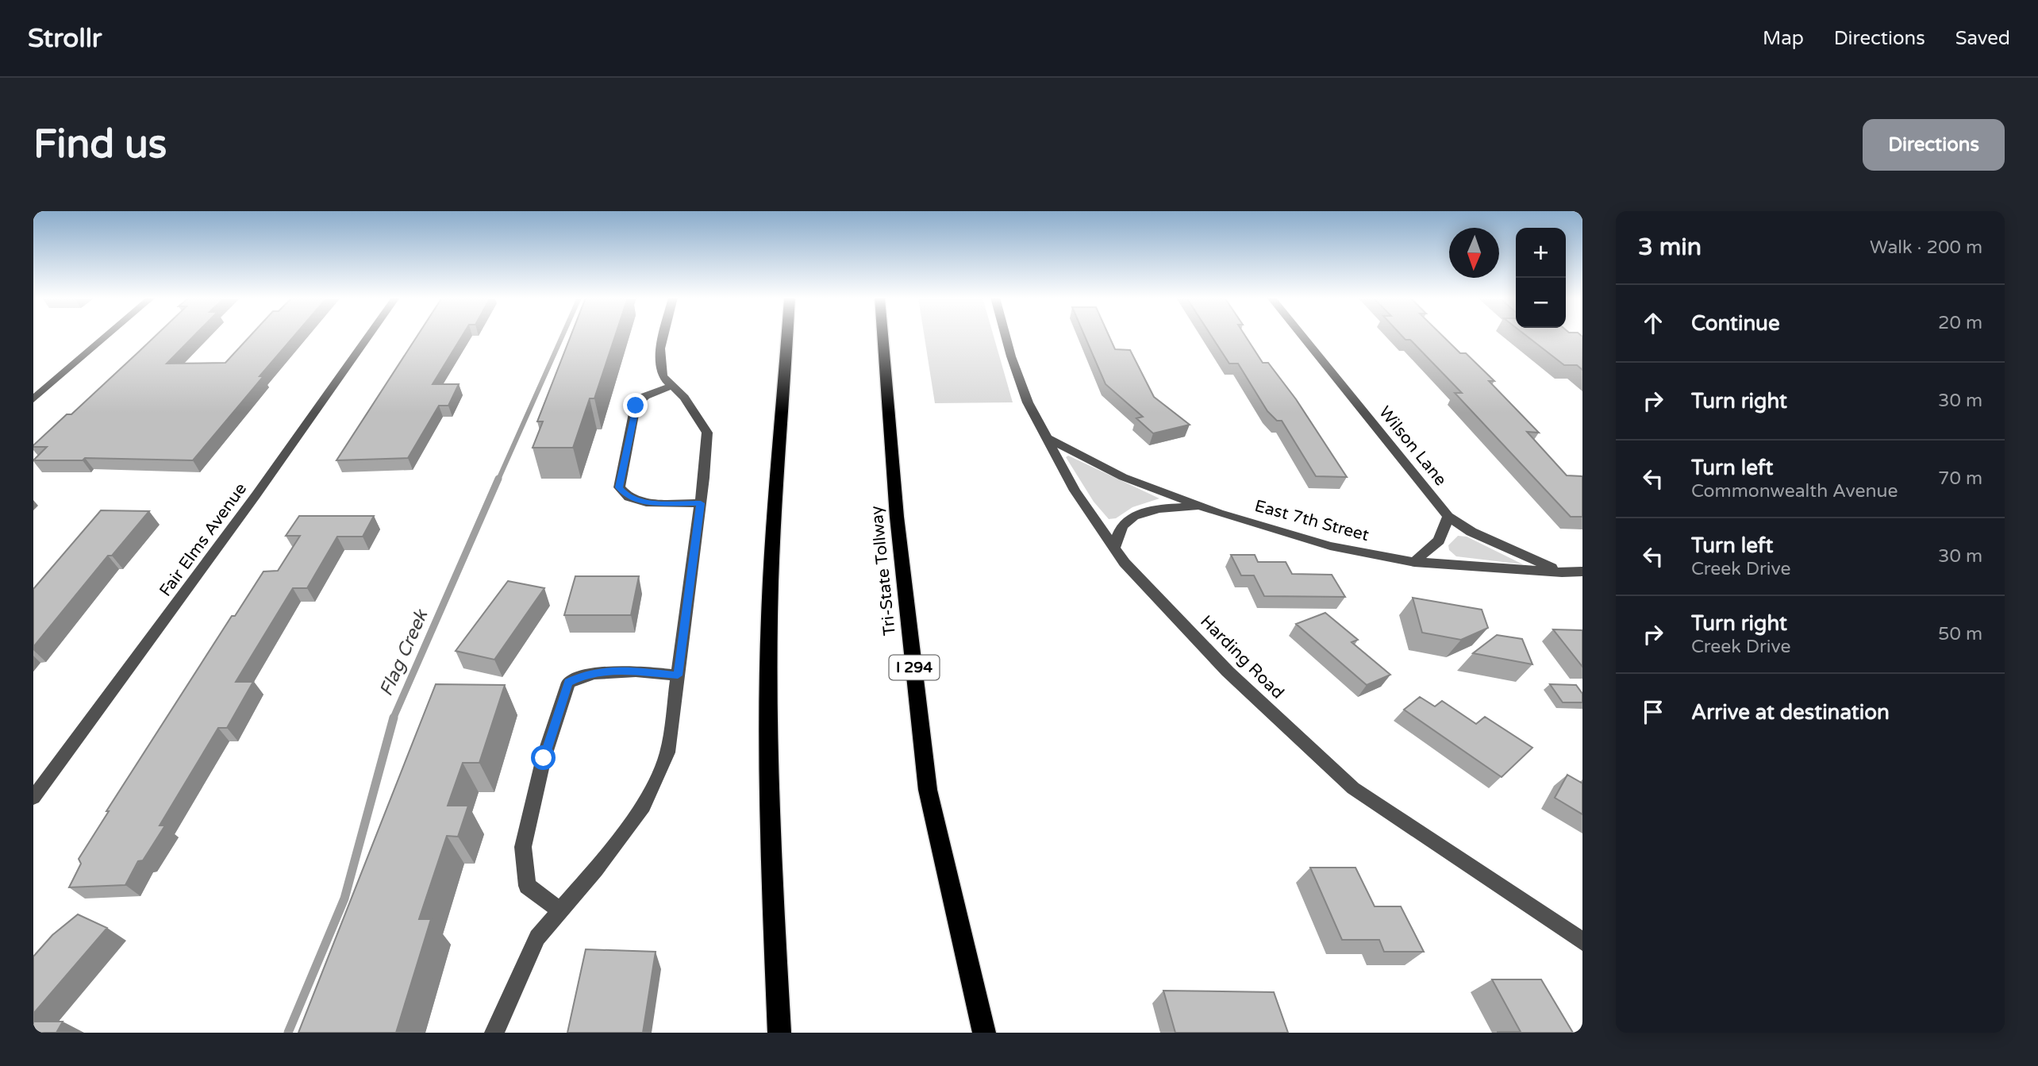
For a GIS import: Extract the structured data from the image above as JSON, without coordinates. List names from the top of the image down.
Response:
{
  "streets": {
    "highway": ["Tri-State Tollway", "I 294"],
    "street": [
      "Wilson Lane",
      "East 7th Street",
      "Fair Elms Avenue",
      "Harding Road"
    ]
  },
  "crossings": [
    ["Wilson Lane", "East 7th Street"],
    ["East 7th Street", "Harding Road"]
  ],
  "water": ["Flag Creek"],
  "north": "bottom",
  "page": {
    "header": "Strollr",
    "nav": ["Map", "Directions", "Saved"],
    "buttons": "Directions",
    "title": "Find us",
    "heading": ["3 min", "Walk · 200 m"],
    "map_buttons": ["+", "−"],
    "list": [
      ["Continue", "20 m"],
      ["Turn right", "30 m"],
      ["Turn left", "Commonwealth Avenue", "70 m"],
      ["Turn left", "Creek Drive", "30 m"],
      ["Turn right", "Creek Drive", "50 m"],
      "Arrive at destination"
    ]
  }
}
